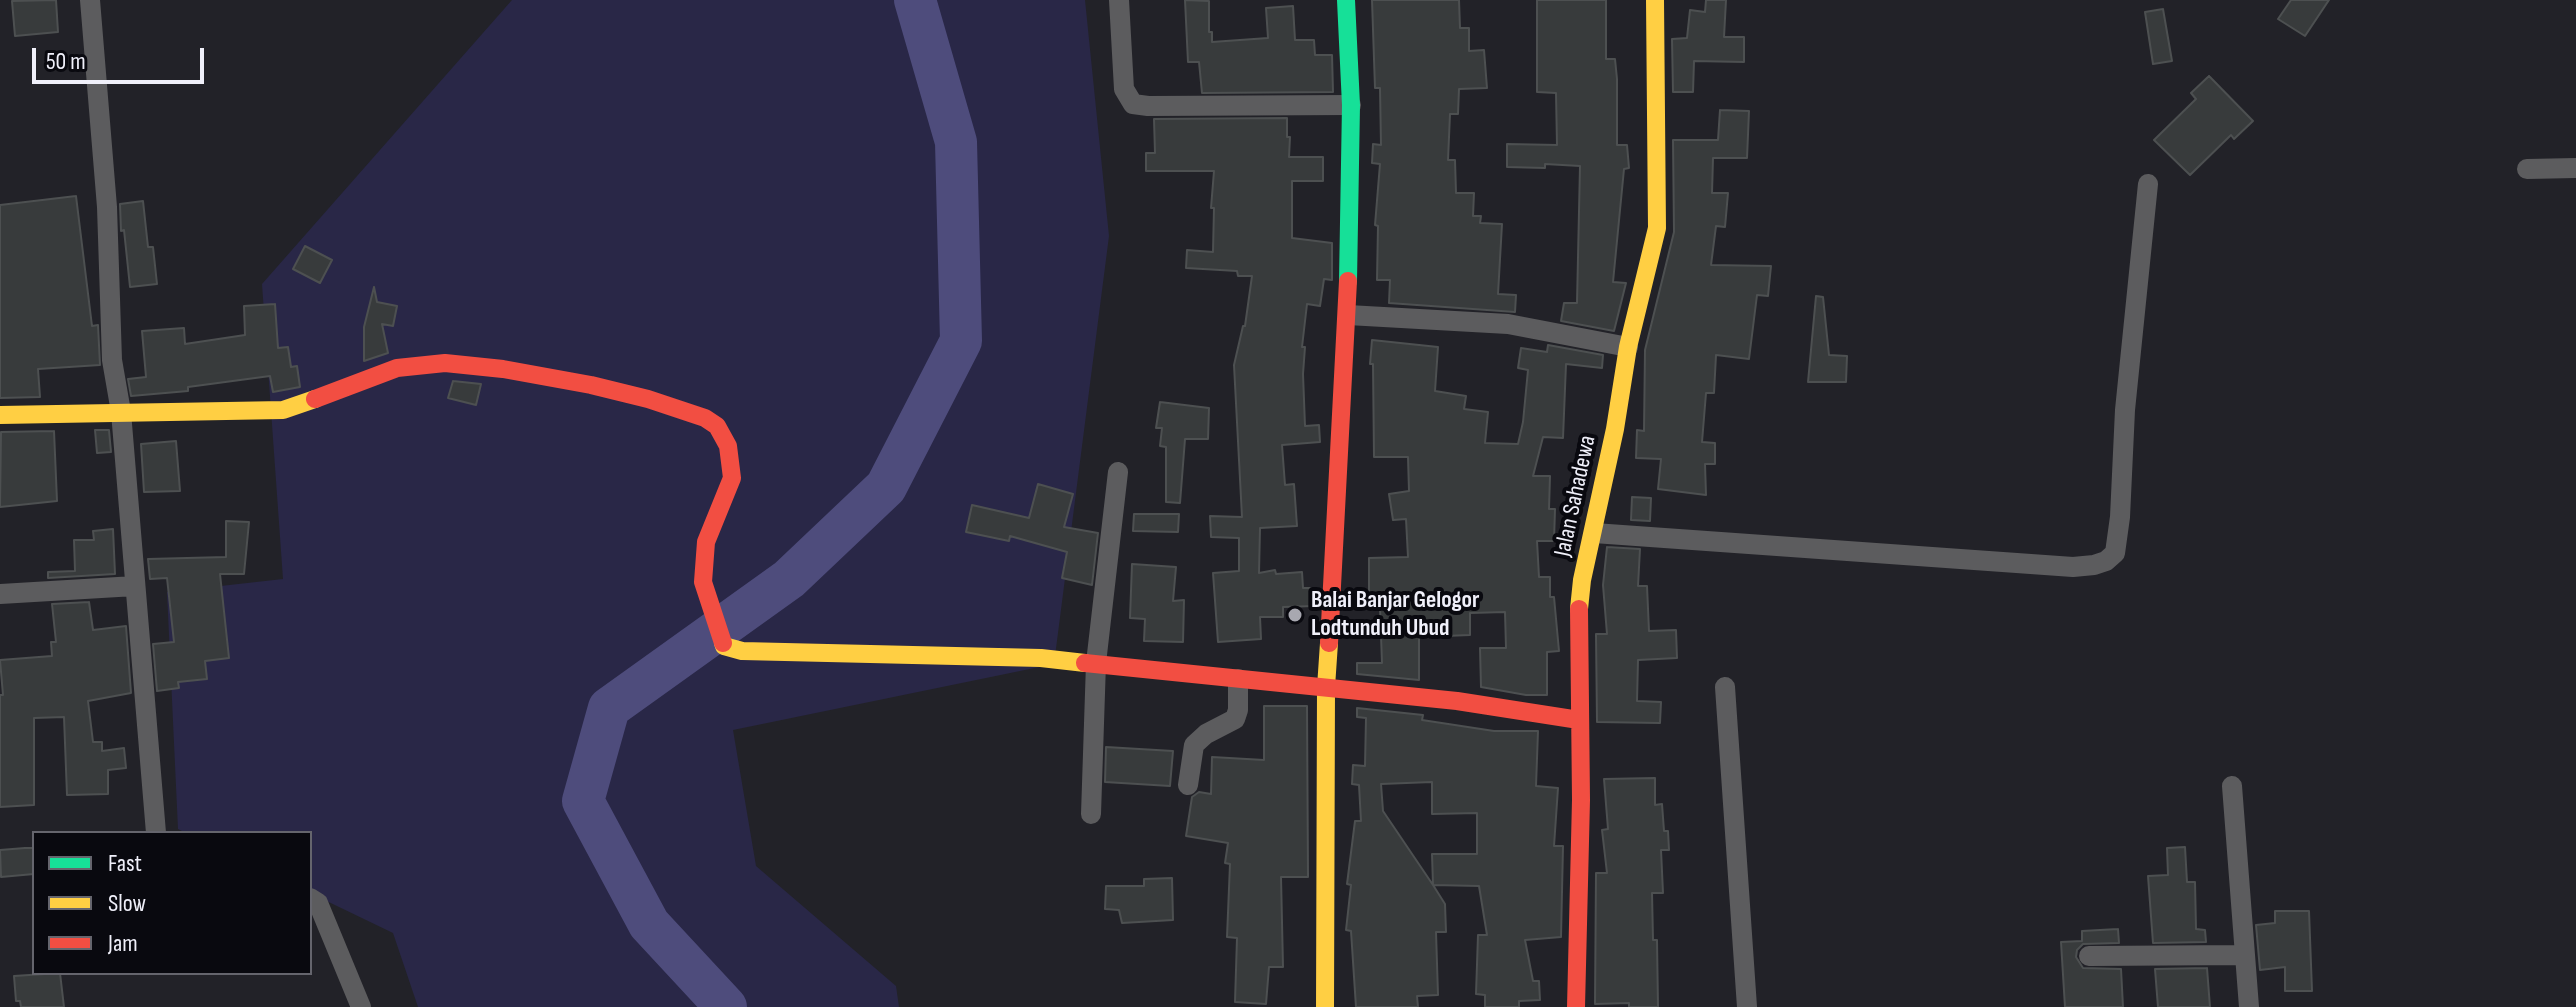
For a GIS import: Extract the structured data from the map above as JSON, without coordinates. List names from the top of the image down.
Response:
{
  "streets": {
    "street": ["Jalan Sahadewa"]
  },
  "places": ["Balai Banjar Gelogor Lodtunduh Ubud"],
  "legend": ["Fast", "Slow", "Jam"],
  "scale_bar": "50 m"
}
